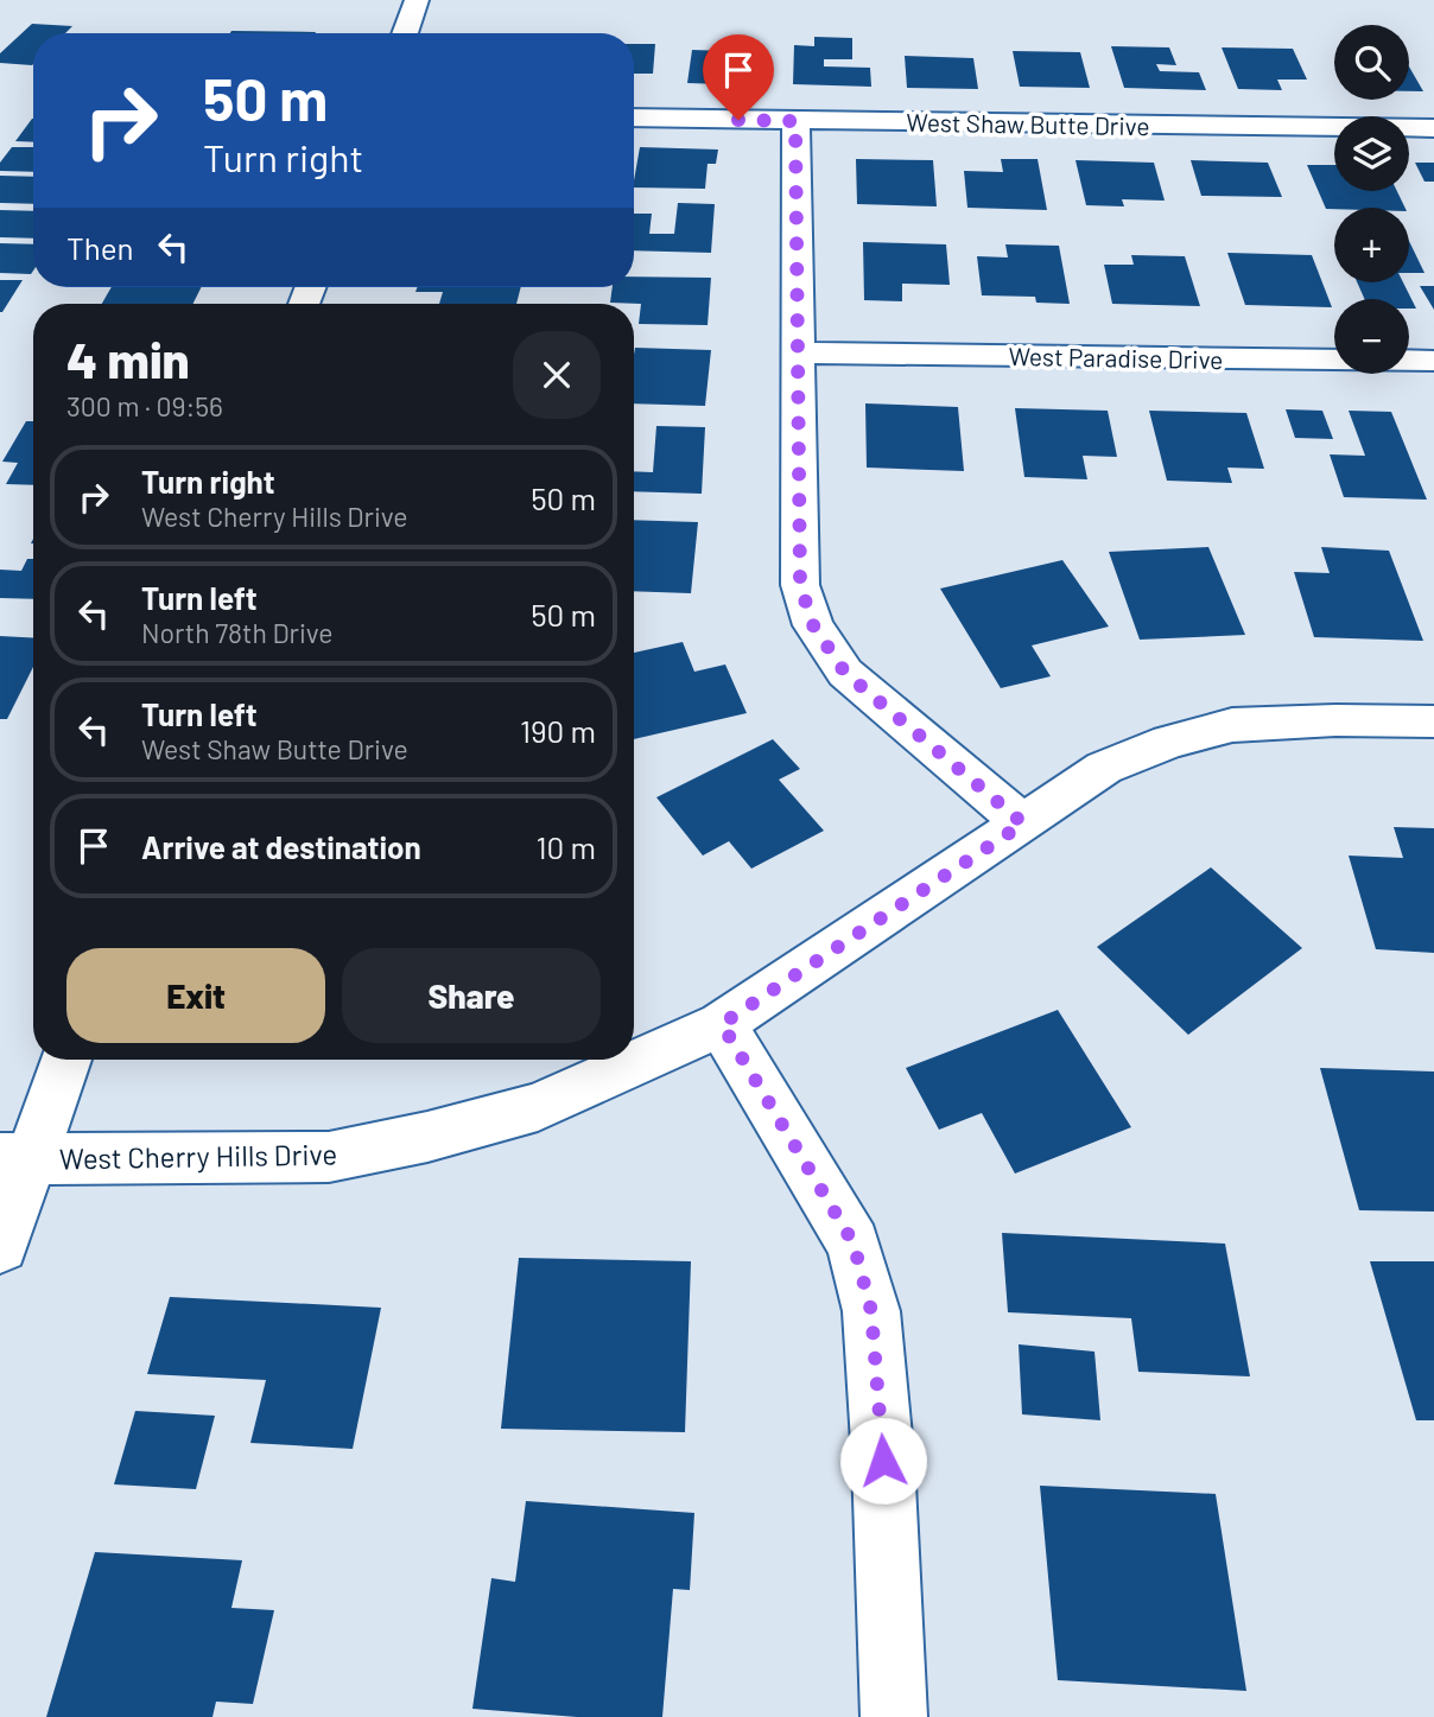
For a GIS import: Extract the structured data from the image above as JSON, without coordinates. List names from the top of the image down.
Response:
{
  "streets": {
    "street": ["West Shaw Butte Drive", "West Paradise Drive", "West Cherry Hills Drive"]
  },
  "page": {
    "map_buttons": ["+", "−"],
    "turn": ["50 m", "Turn right"],
    "then": "Then",
    "heading": ["4 min", "300 m · 09:56"],
    "list": [
      {
        "name": "Turn right",
        "note": "West Cherry Hills Drive",
        "value": "50 m"
      },
      {
        "name": "Turn left",
        "note": "North 78th Drive",
        "value": "50 m"
      },
      {
        "name": "Turn left",
        "note": "West Shaw Butte Drive",
        "value": "190 m"
      },
      {
        "name": "Arrive at destination",
        "value": "10 m"
      }
    ],
    "buttons": ["Exit", "Share"]
  }
}
